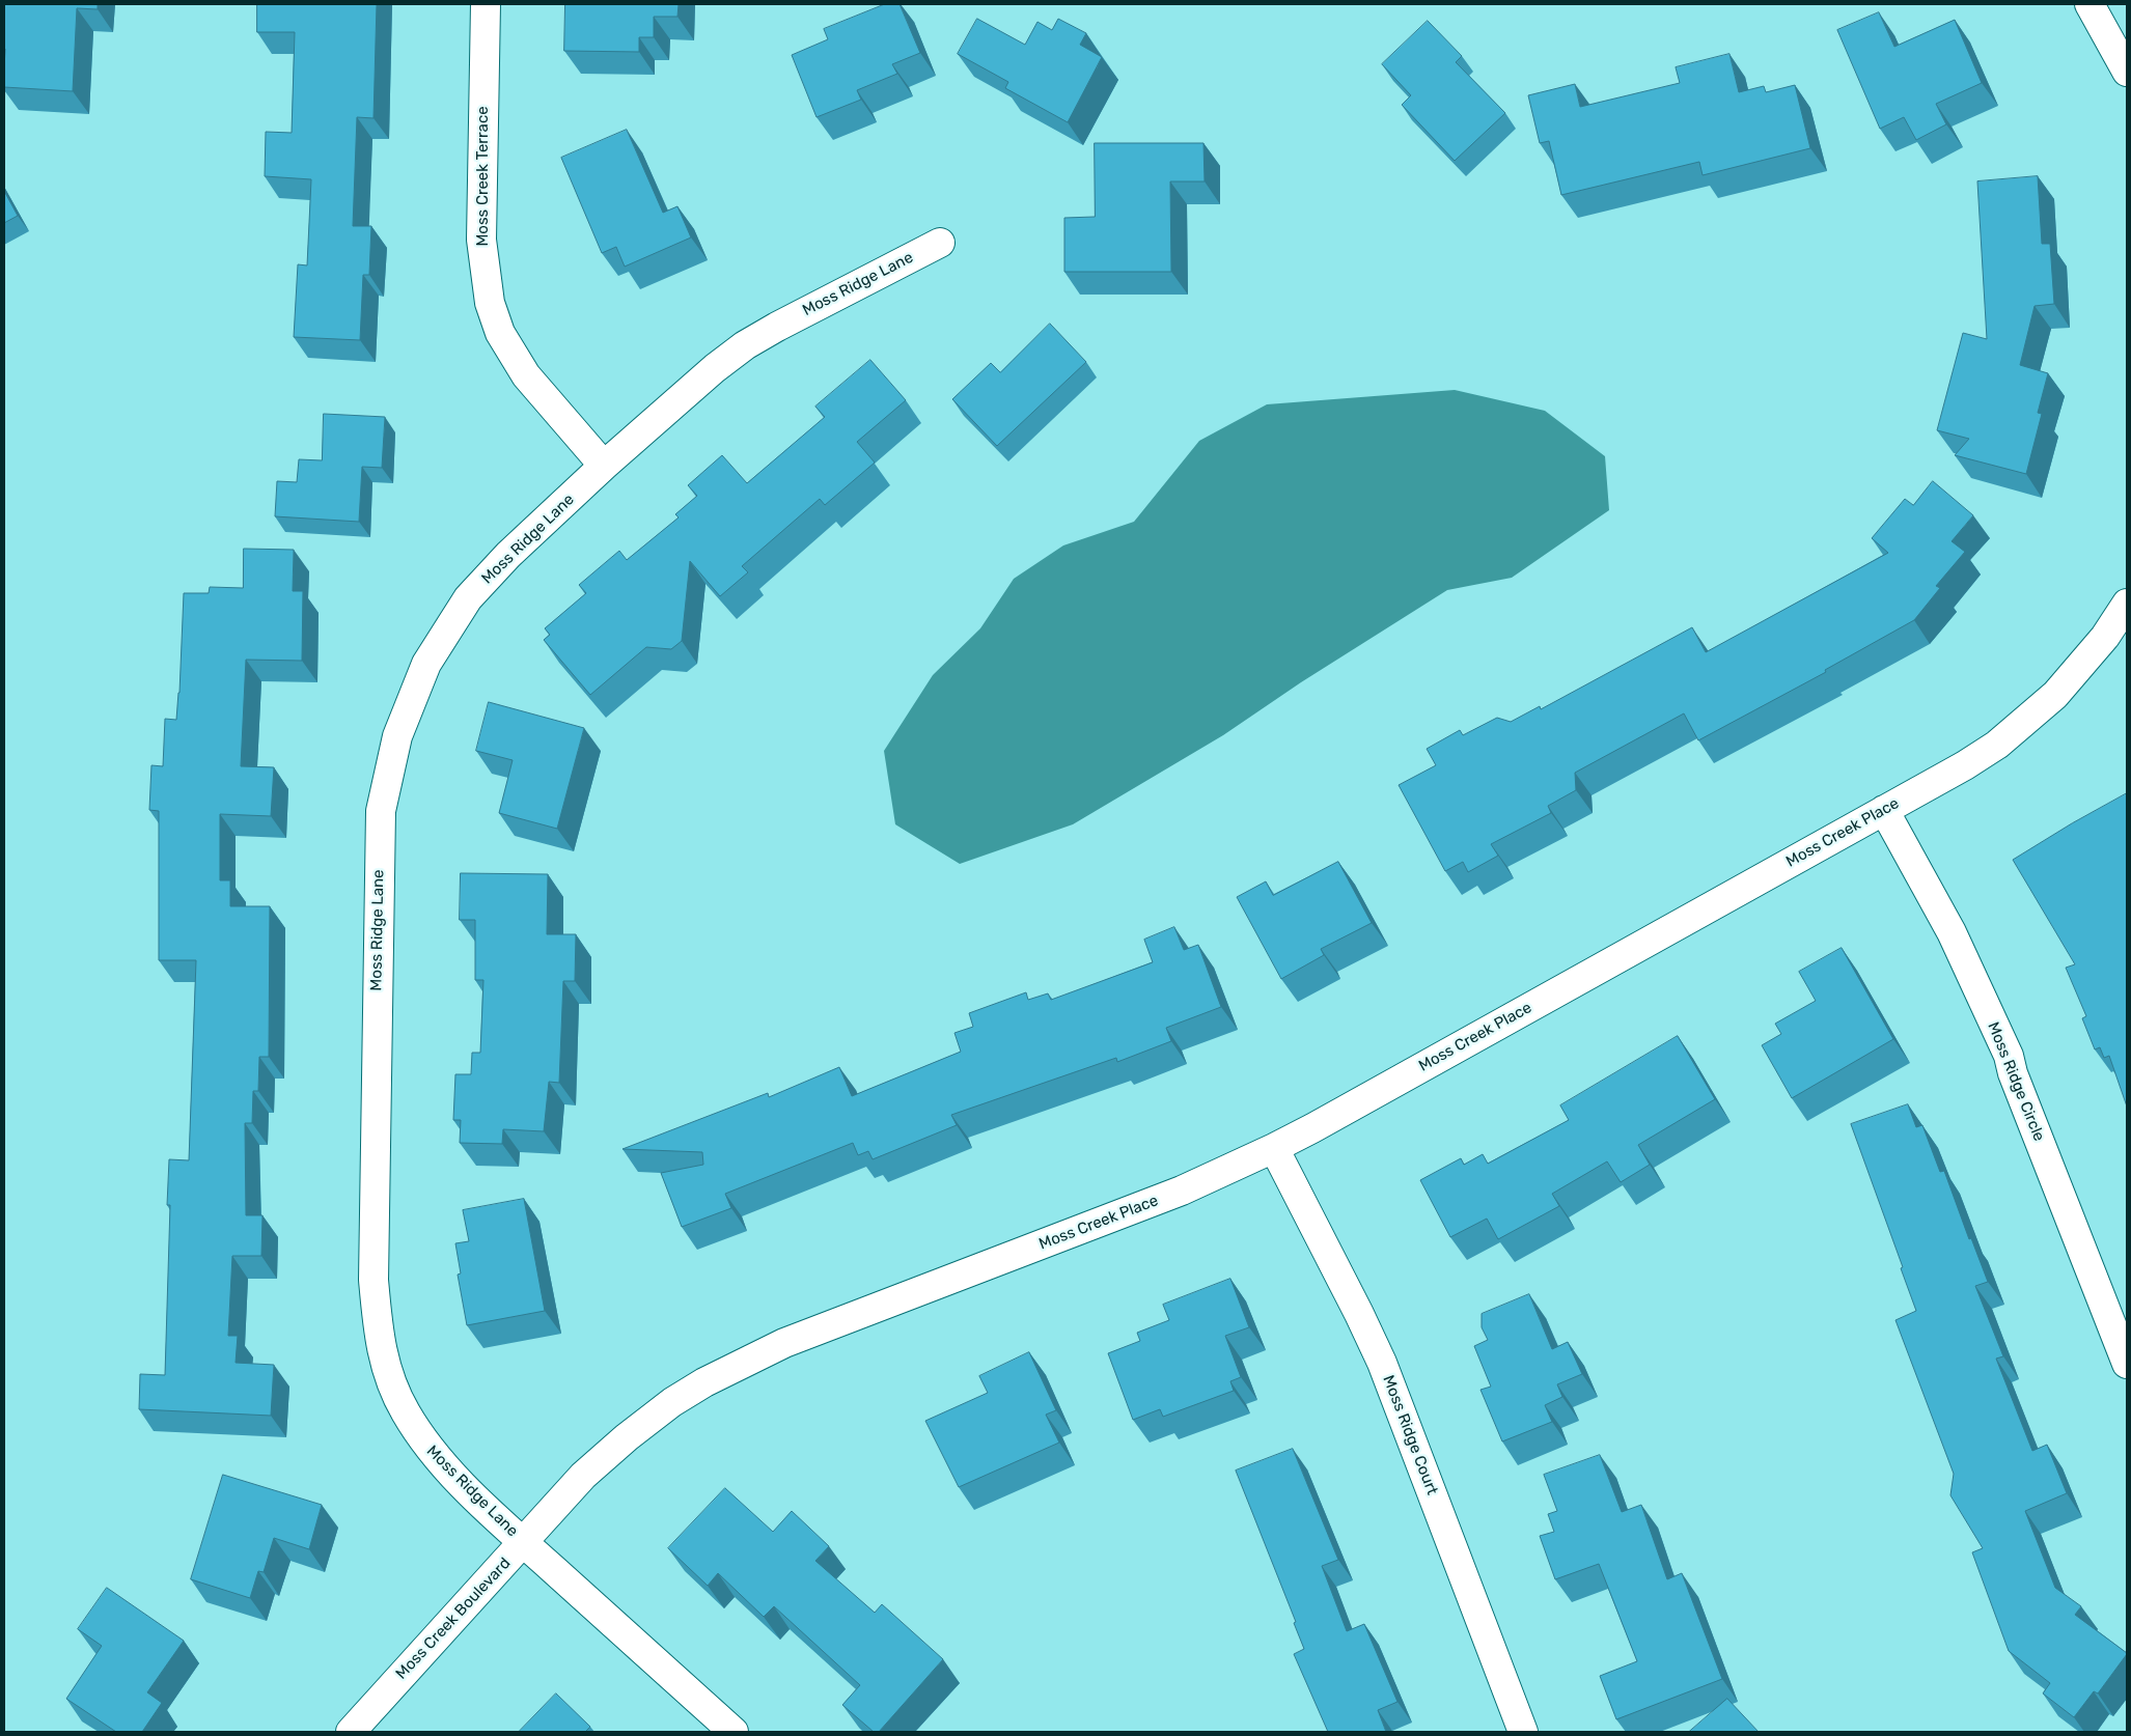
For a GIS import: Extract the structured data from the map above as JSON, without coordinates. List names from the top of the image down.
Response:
{
  "streets": {
    "street": [
      "Moss Creek Terrace",
      "Moss Ridge Lane",
      "Moss Creek Place",
      "Moss Ridge Circle",
      "Moss Ridge Court",
      "Moss Creek Boulevard"
    ]
  },
  "crossings": [
    ["Moss Creek Terrace", "Moss Ridge Lane"],
    ["Moss Ridge Lane", "Moss Creek Boulevard"],
    ["Moss Creek Place", "Moss Ridge Circle"],
    ["Moss Creek Place", "Moss Ridge Court"],
    ["Moss Creek Place", "Moss Creek Boulevard"]
  ]
}
